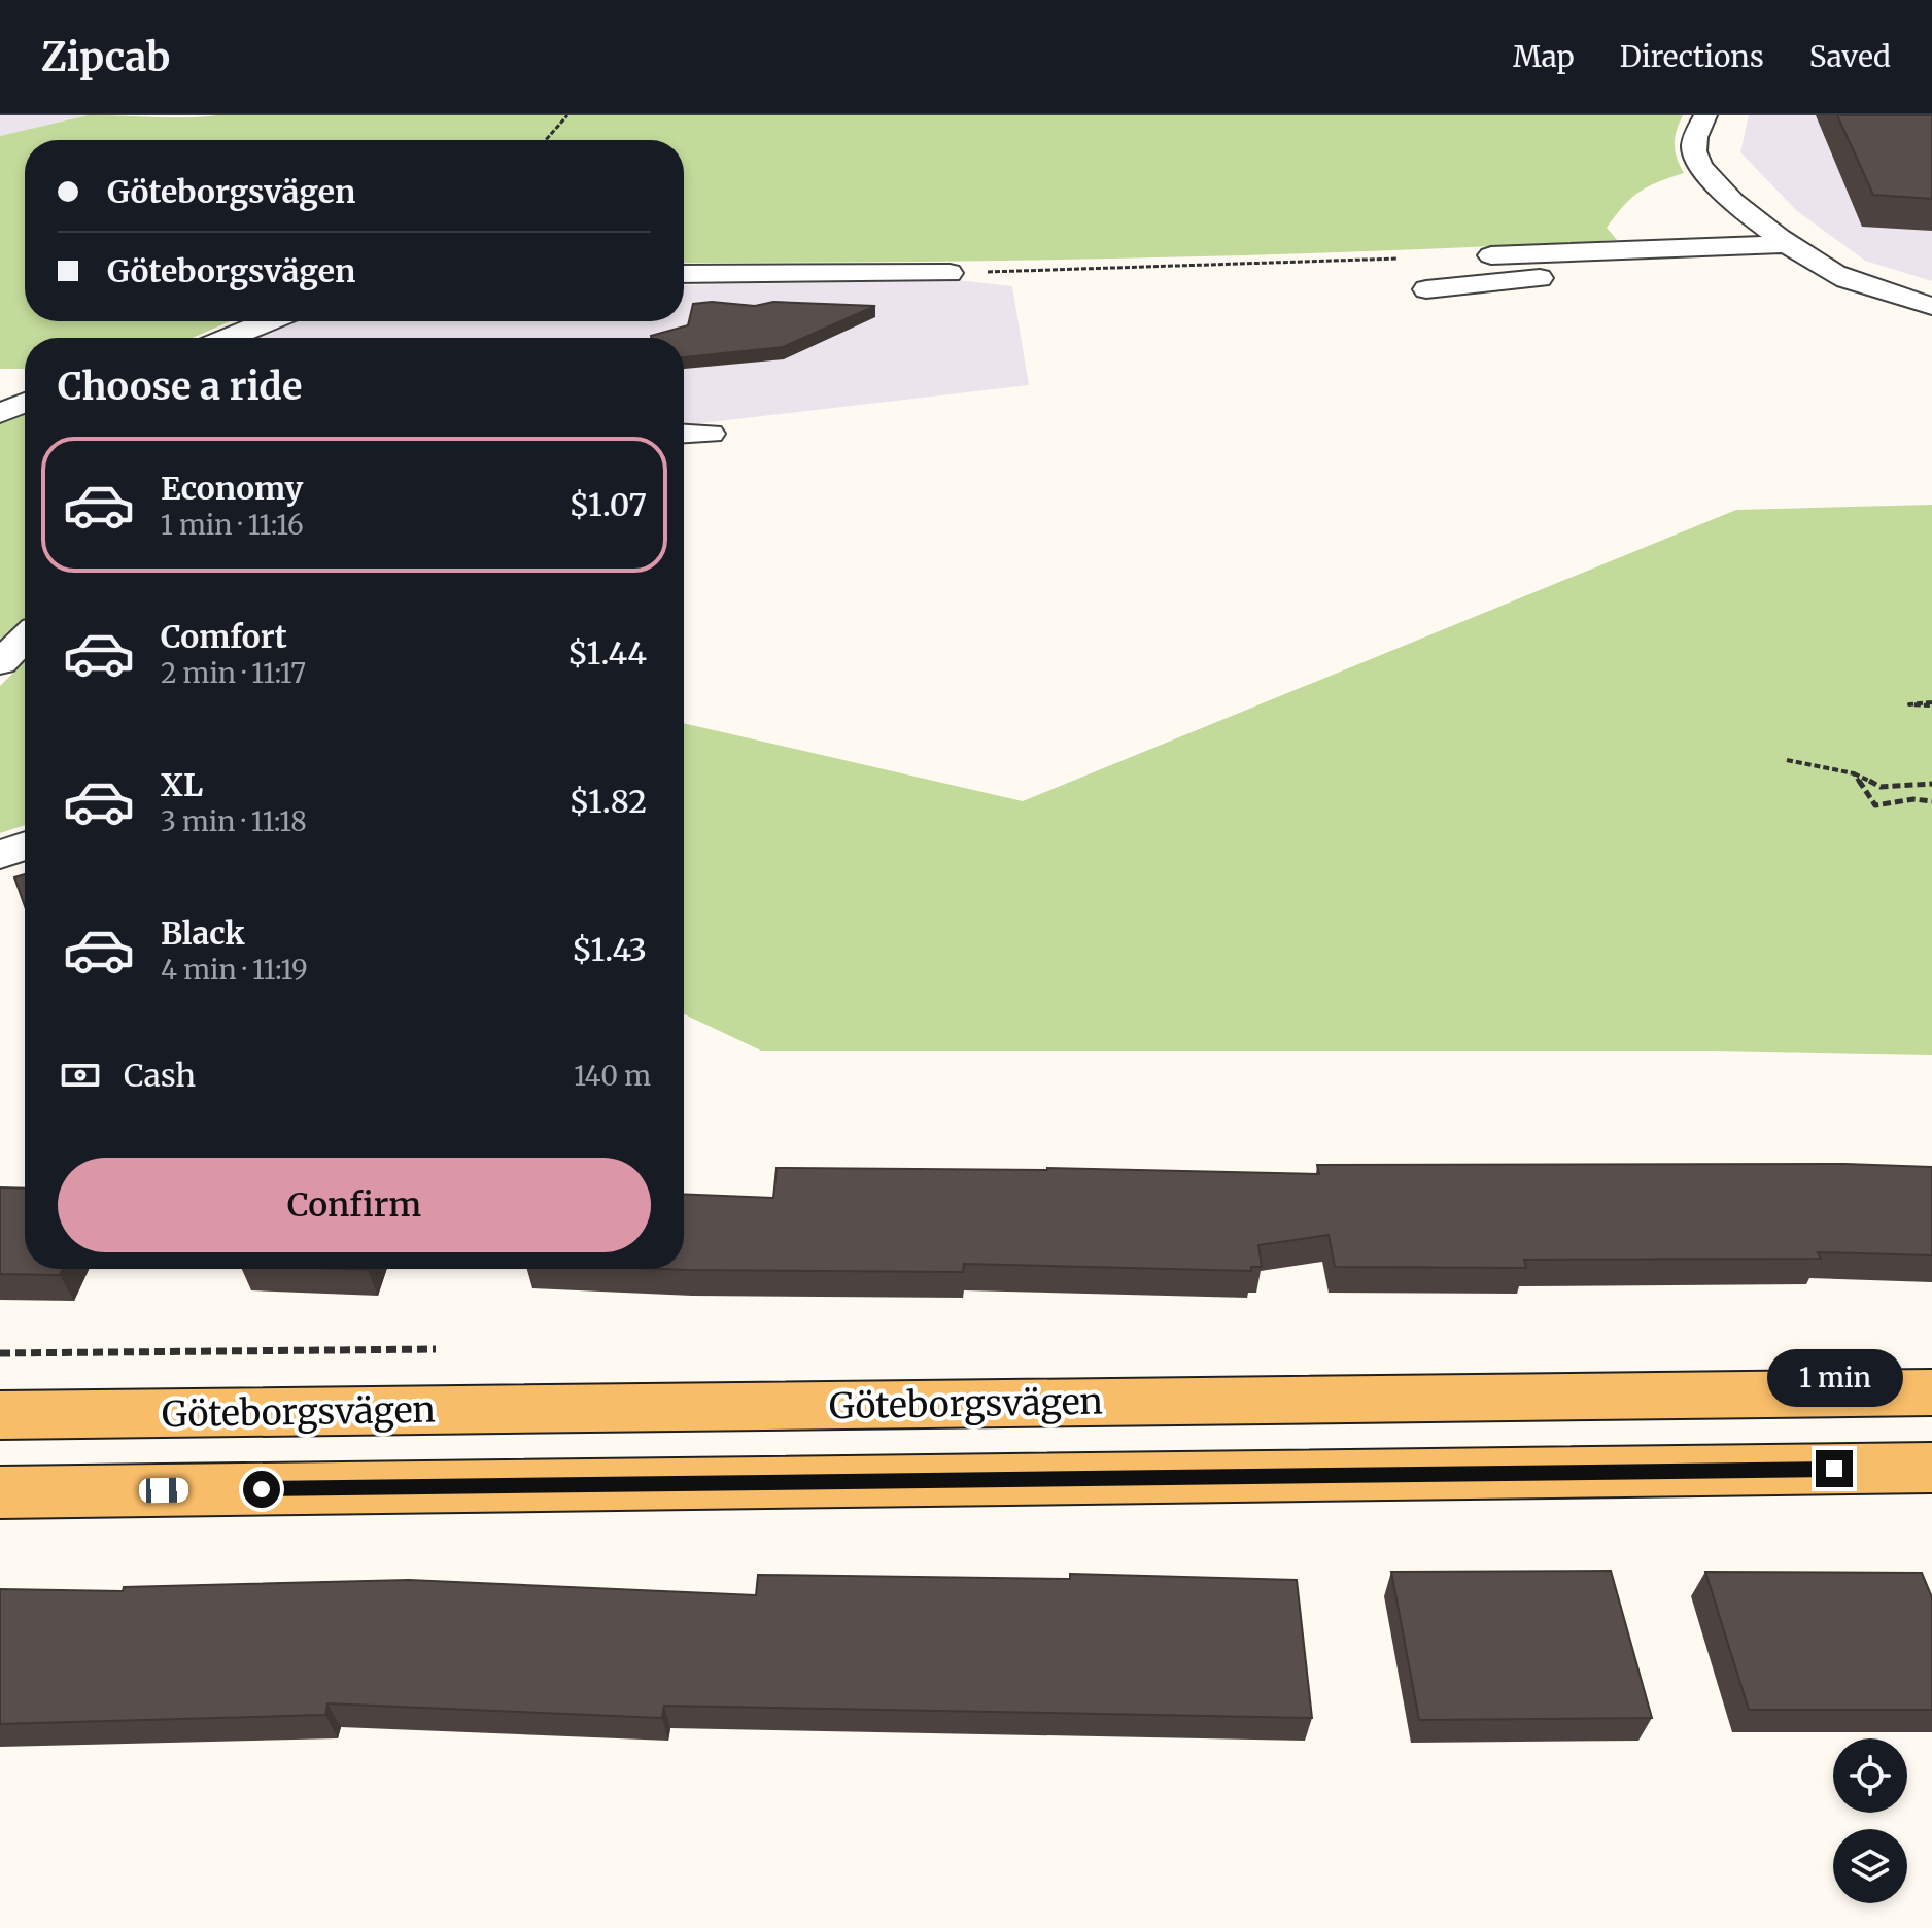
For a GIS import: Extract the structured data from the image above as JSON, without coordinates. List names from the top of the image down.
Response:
{
  "streets": {
    "main road": ["Göteborgsvägen"]
  },
  "page": {
    "header": "Zipcab",
    "nav": ["Map", "Directions", "Saved"],
    "banner": ["Göteborgsvägen", "Göteborgsvägen"],
    "heading": "Choose a ride",
    "list": [
      {
        "name": "Economy",
        "note": "1 min · 11:16",
        "value": "$1.07"
      },
      {
        "name": "Comfort",
        "note": "2 min · 11:17",
        "value": "$1.44"
      },
      {
        "name": "XL",
        "note": "3 min · 11:18",
        "value": "$1.82"
      },
      {
        "name": "Black",
        "note": "4 min · 11:19",
        "value": "$1.43"
      }
    ],
    "pay": ["Cash", "140 m"],
    "buttons": "Confirm",
    "bubble": "1 min"
  }
}
